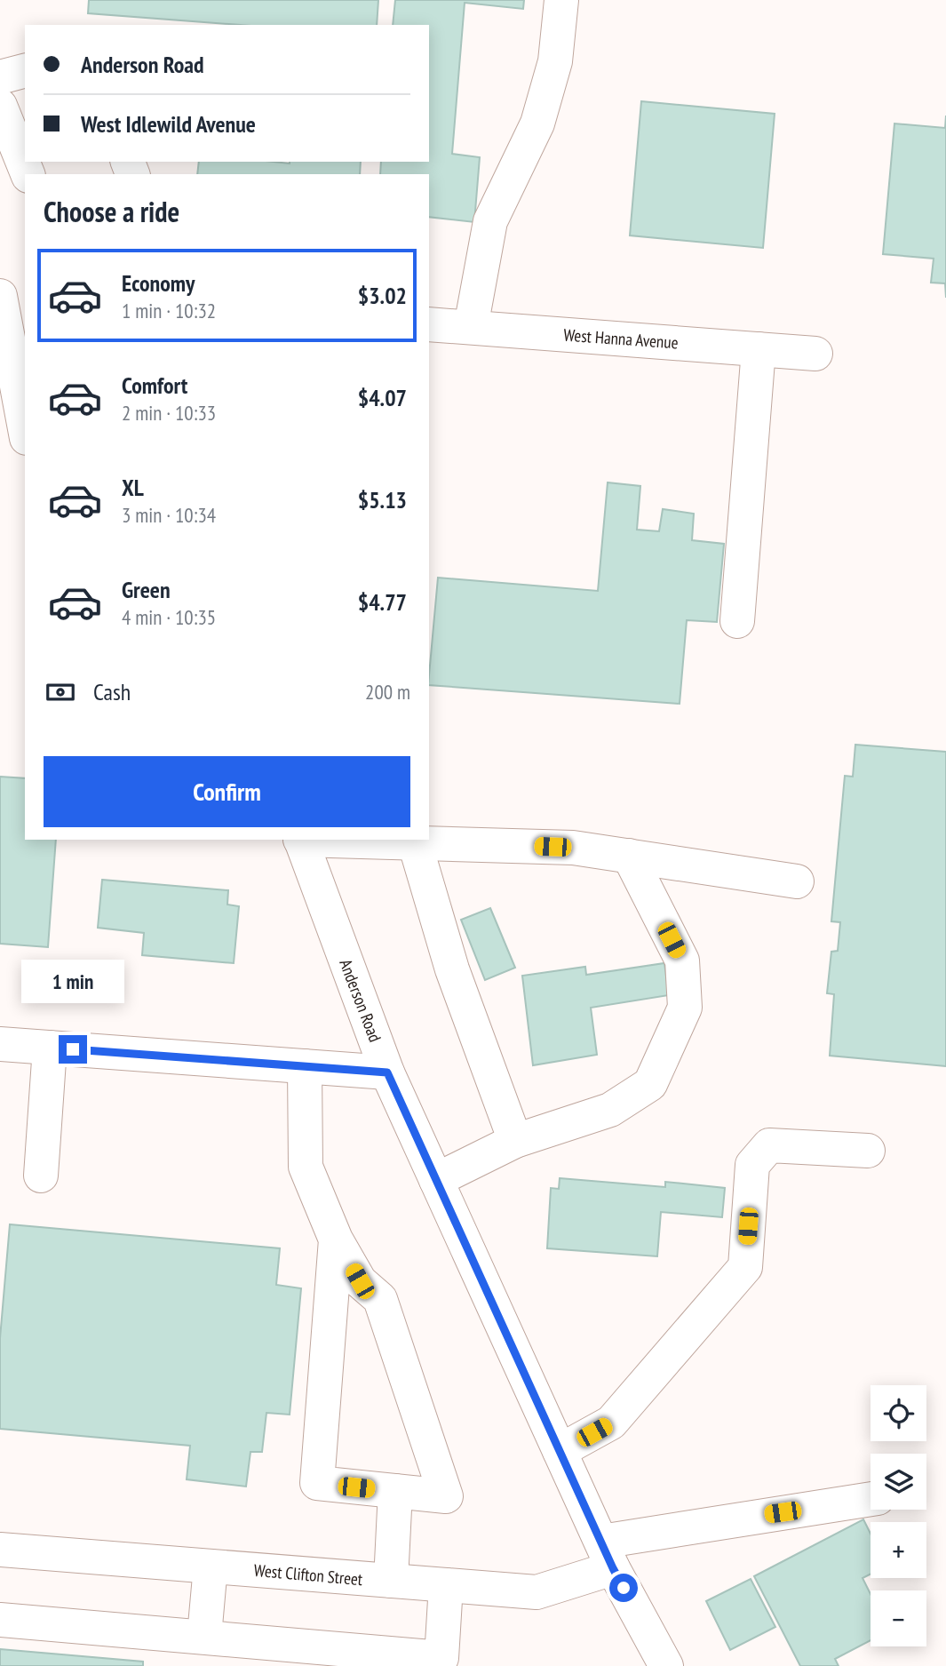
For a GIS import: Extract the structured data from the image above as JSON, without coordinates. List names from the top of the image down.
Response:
{
  "streets": {
    "street": ["West Hanna Avenue", "Anderson Road", "West Clifton Street"]
  },
  "crossings": [
    ["Anderson Road", "West Clifton Street"]
  ],
  "page": {
    "banner": ["Anderson Road", "West Idlewild Avenue"],
    "heading": "Choose a ride",
    "list": [
      {
        "name": "Economy",
        "note": "1 min · 10:32",
        "value": "$3.02"
      },
      {
        "name": "Comfort",
        "note": "2 min · 10:33",
        "value": "$4.07"
      },
      {
        "name": "XL",
        "note": "3 min · 10:34",
        "value": "$5.13"
      },
      {
        "name": "Green",
        "note": "4 min · 10:35",
        "value": "$4.77"
      }
    ],
    "pay": ["Cash", "200 m"],
    "buttons": "Confirm",
    "bubble": "1 min",
    "map_buttons": ["+", "−"]
  }
}
